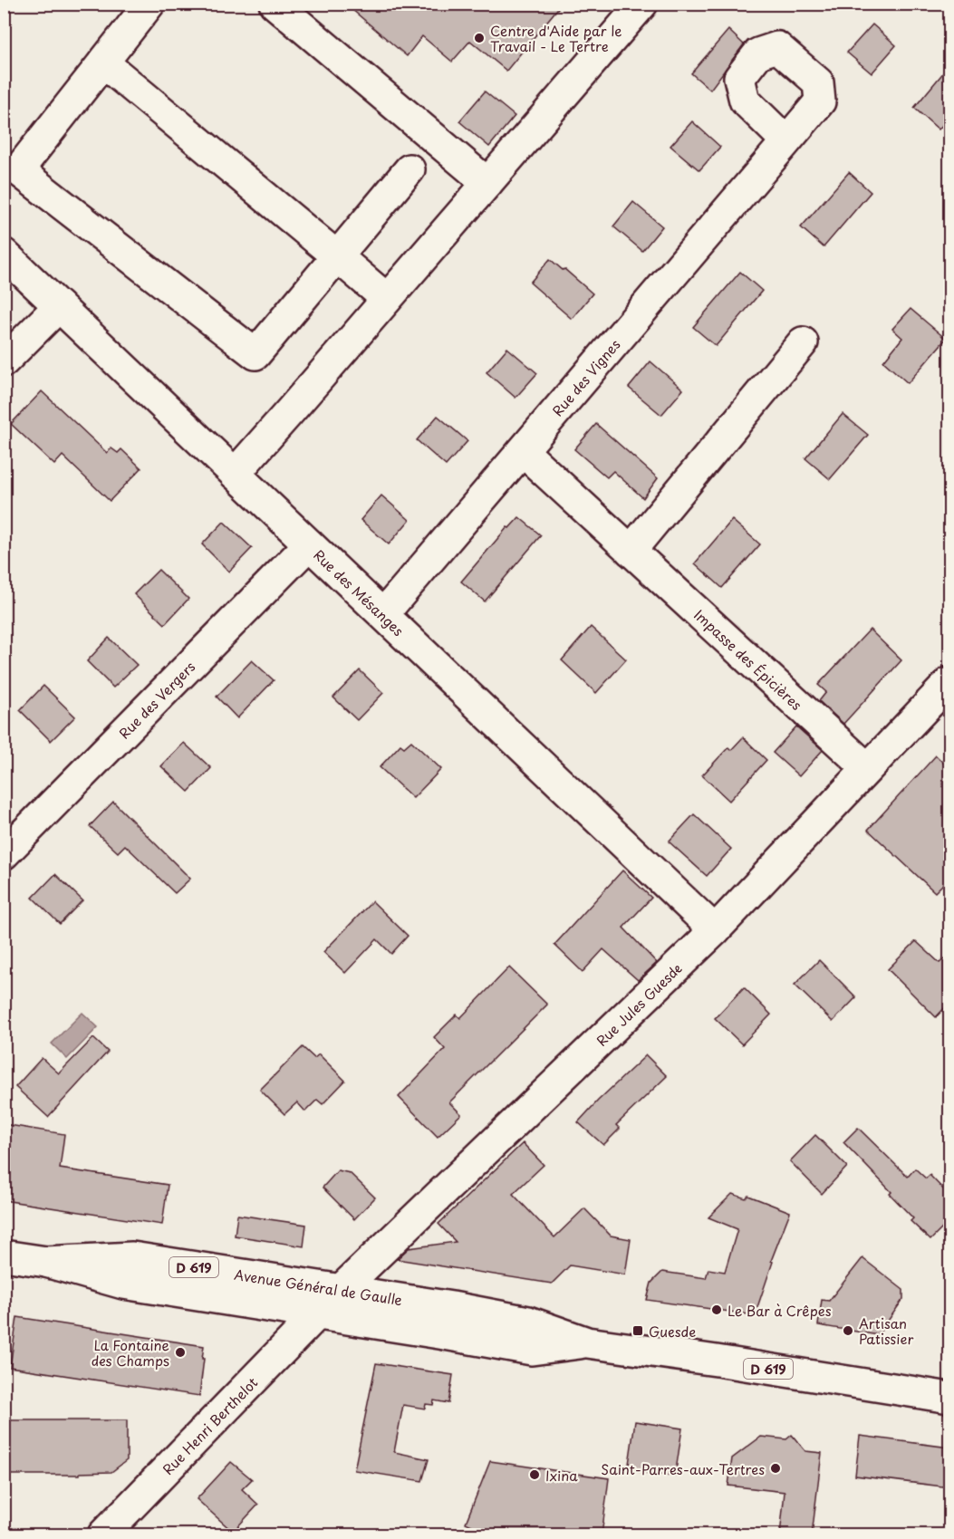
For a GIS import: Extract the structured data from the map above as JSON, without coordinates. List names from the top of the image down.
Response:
{
  "streets": {
    "street": [
      "Rue des Vignes",
      "Rue des Mésanges",
      "Impasse des Épicières",
      "Rue des Vergers",
      "Rue Jules Guesde",
      "D 619",
      "Avenue Général de Gaulle",
      "Rue Henri Berthelot"
    ]
  },
  "crossings": [
    ["Rue des Vignes", "Rue des Mésanges"],
    ["Rue des Vignes", "Impasse des Épicières"],
    ["Rue des Mésanges", "Rue des Vergers"],
    ["Rue des Mésanges", "Rue Jules Guesde"],
    ["Impasse des Épicières", "Rue Jules Guesde"],
    ["Rue Jules Guesde", "Avenue Général de Gaulle"],
    ["Rue Jules Guesde", "Rue Henri Berthelot"],
    ["Avenue Général de Gaulle", "Rue Henri Berthelot"]
  ],
  "places": {
    "other": [
      "Centre d'Aide par le Travail - Le Tertre",
      "Le Bar à Crêpes",
      "Artisan Patissier",
      "La Fontaine des Champs",
      "Saint-Parres-aux-Tertres",
      "Ixina"
    ],
    "transit": ["Guesde"]
  }
}
